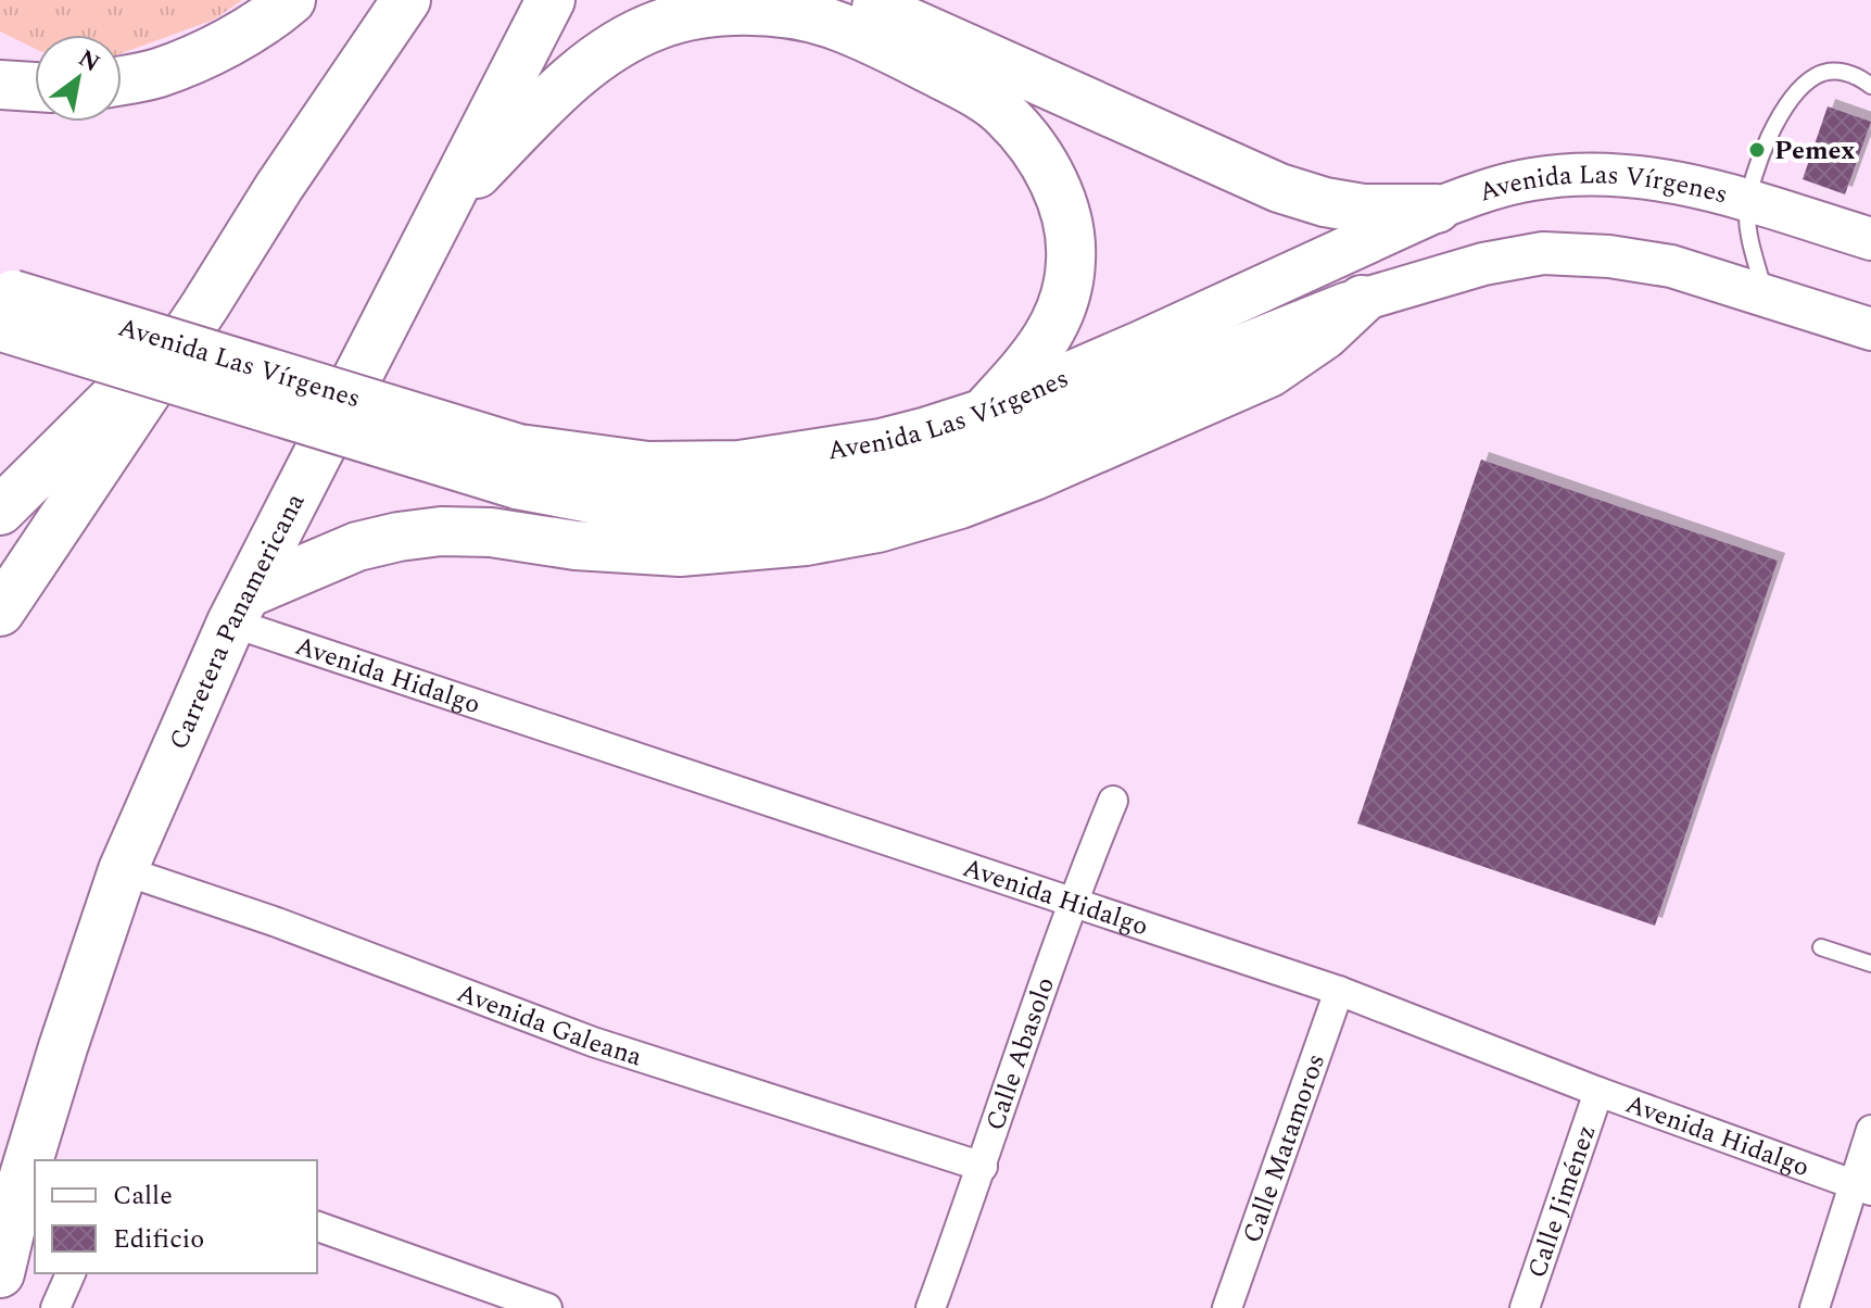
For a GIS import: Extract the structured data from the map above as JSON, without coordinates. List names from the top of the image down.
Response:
{
  "streets": {
    "highway": ["Carretera Panamericana"],
    "main road": ["Avenida Las Vírgenes"],
    "street": [
      "Avenida Hidalgo",
      "Avenida Galeana",
      "Calle Abasolo",
      "Calle Matamoros",
      "Calle Jiménez"
    ]
  },
  "crossings": [
    ["Carretera Panamericana", "Avenida Hidalgo"],
    ["Carretera Panamericana", "Avenida Galeana"],
    ["Avenida Hidalgo", "Calle Abasolo"],
    ["Avenida Hidalgo", "Calle Matamoros"],
    ["Avenida Hidalgo", "Calle Jiménez"],
    ["Avenida Galeana", "Calle Abasolo"]
  ],
  "places": ["Pemex"],
  "legend": ["Calle", "Edificio"],
  "north": "top right"
}
